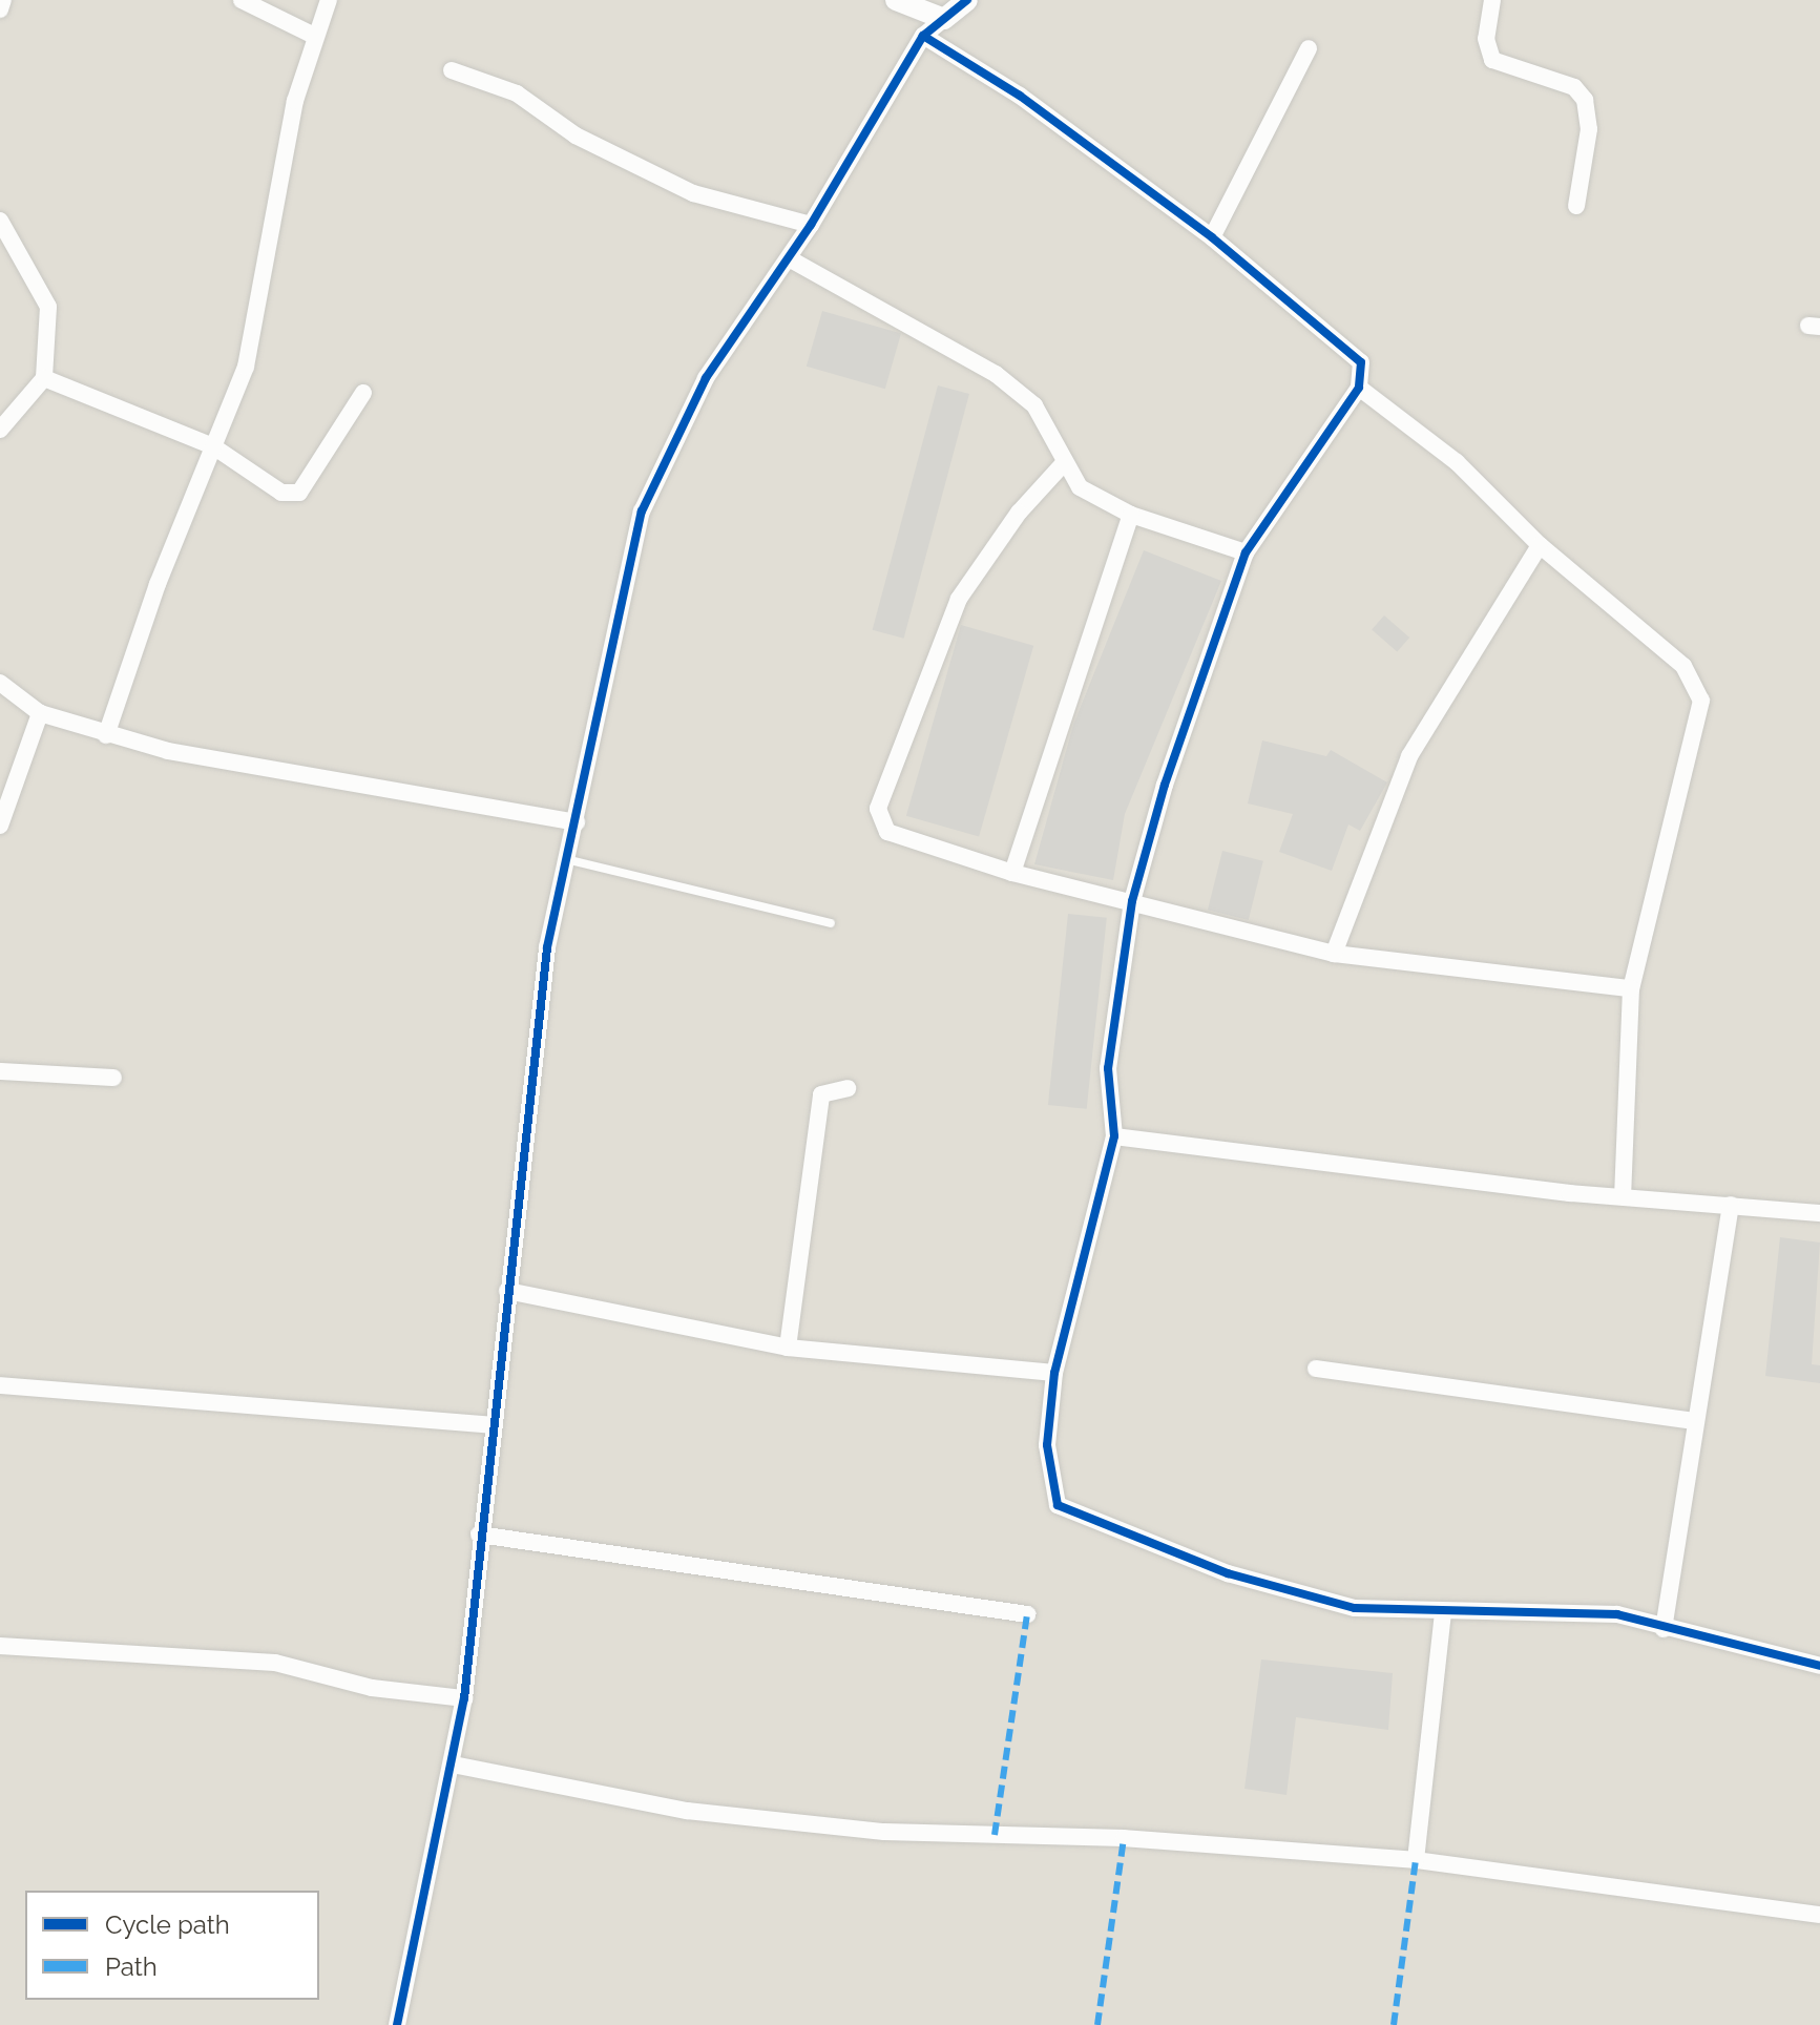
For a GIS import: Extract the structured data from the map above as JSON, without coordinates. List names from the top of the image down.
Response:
{
  "legend": ["Cycle path", "Path"]
}
